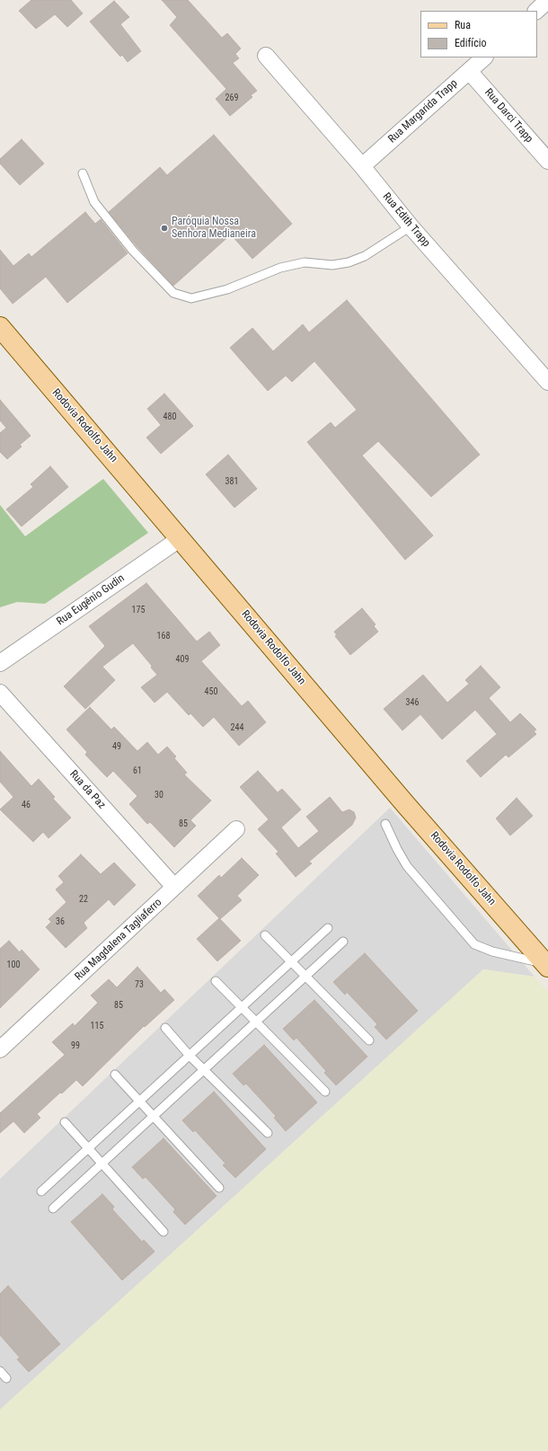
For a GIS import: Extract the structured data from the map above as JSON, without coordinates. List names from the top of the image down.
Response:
{
  "streets": {
    "main road": ["Rodovia Rodolfo Jahn"],
    "street": [
      "Rua Margarida Trapp",
      "Rua Darci Trapp",
      "Rua Edith Trapp",
      "Rua Eugênio Gudin",
      "Rua da Paz",
      "Rua Magdalena Tagliaferro"
    ]
  },
  "crossings": [
    ["Rua Margarida Trapp", "Rua Darci Trapp"],
    ["Rua Margarida Trapp", "Rua Edith Trapp"],
    ["Rodovia Rodolfo Jahn", "Rua Eugênio Gudin"],
    ["Rua da Paz", "Rua Magdalena Tagliaferro"]
  ],
  "places": ["Paróquia Nossa Senhora Medianeira"],
  "house_numbers": [
    "269",
    "480",
    "381",
    "175",
    "168",
    "409",
    "450",
    "346",
    "244",
    "49",
    "61",
    "30",
    "46",
    "85",
    "22",
    "36",
    "100",
    "73",
    "85",
    "115",
    "99"
  ],
  "legend": ["Rua", "Edifício"]
}
